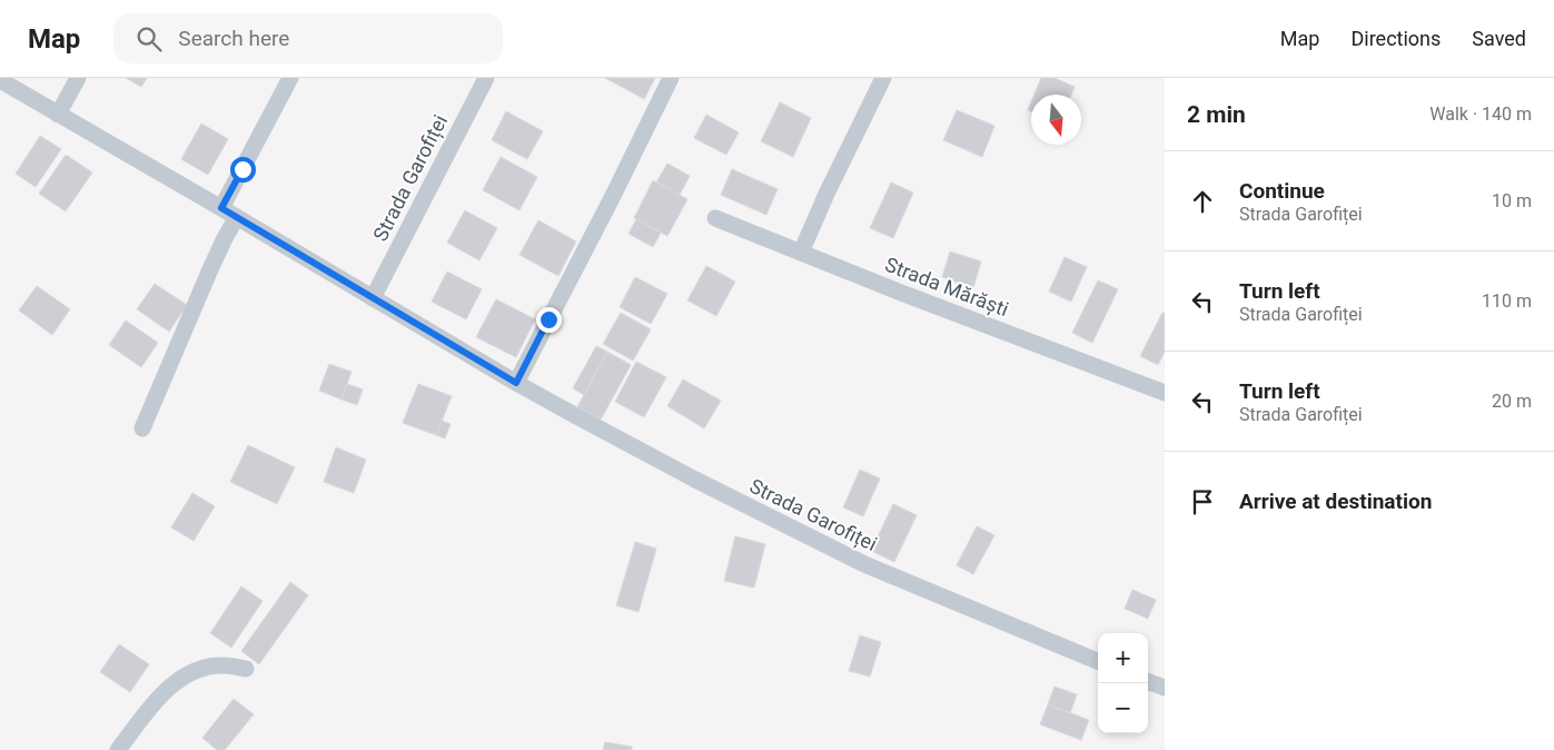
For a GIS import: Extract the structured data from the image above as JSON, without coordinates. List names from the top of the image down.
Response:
{
  "streets": {
    "street": ["Strada Garofiței", "Strada Mărăști"]
  },
  "north": "bottom",
  "page": {
    "header": "Map",
    "search": "Search here",
    "nav": ["Map", "Directions", "Saved"],
    "heading": ["2 min", "Walk · 140 m"],
    "list": [
      ["Continue", "Strada Garofiței", "10 m"],
      ["Turn left", "Strada Garofiței", "110 m"],
      ["Turn left", "Strada Garofiței", "20 m"],
      "Arrive at destination"
    ],
    "map_buttons": ["+", "−"]
  }
}
